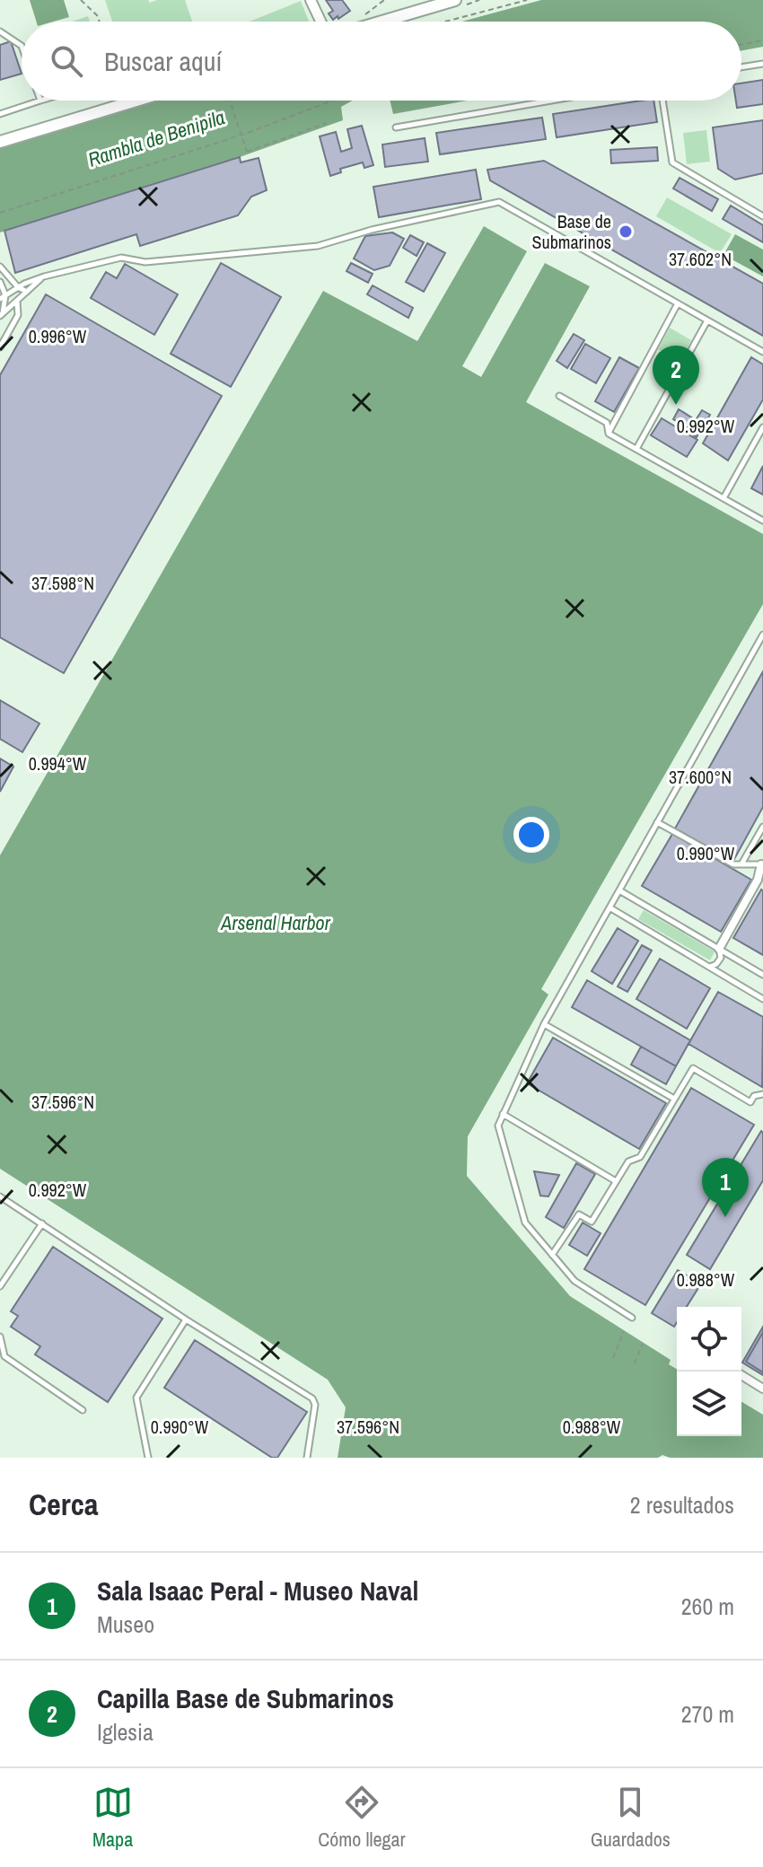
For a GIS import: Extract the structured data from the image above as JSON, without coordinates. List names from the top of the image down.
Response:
{
  "water": ["Rambla de Benipila", "Arsenal Harbor"],
  "places": ["Base de Submarinos"],
  "page": {
    "search": "Buscar aquí",
    "pins": ["2", "1"],
    "heading": ["Cerca", "2 resultados"],
    "list": [
      {
        "mark": "1",
        "name": "Sala Isaac Peral - Museo Naval",
        "note": "Museo",
        "value": "260 m"
      },
      {
        "mark": "2",
        "name": "Capilla Base de Submarinos",
        "note": "Iglesia",
        "value": "270 m"
      }
    ],
    "nav": ["Mapa", "Cómo llegar", "Guardados"]
  },
  "coordinates": [
    "37.602°N",
    "0.996°W",
    "0.992°W",
    "37.598°N",
    "0.994°W",
    "37.600°N",
    "0.990°W",
    "37.596°N",
    "0.988°W"
  ]
}
